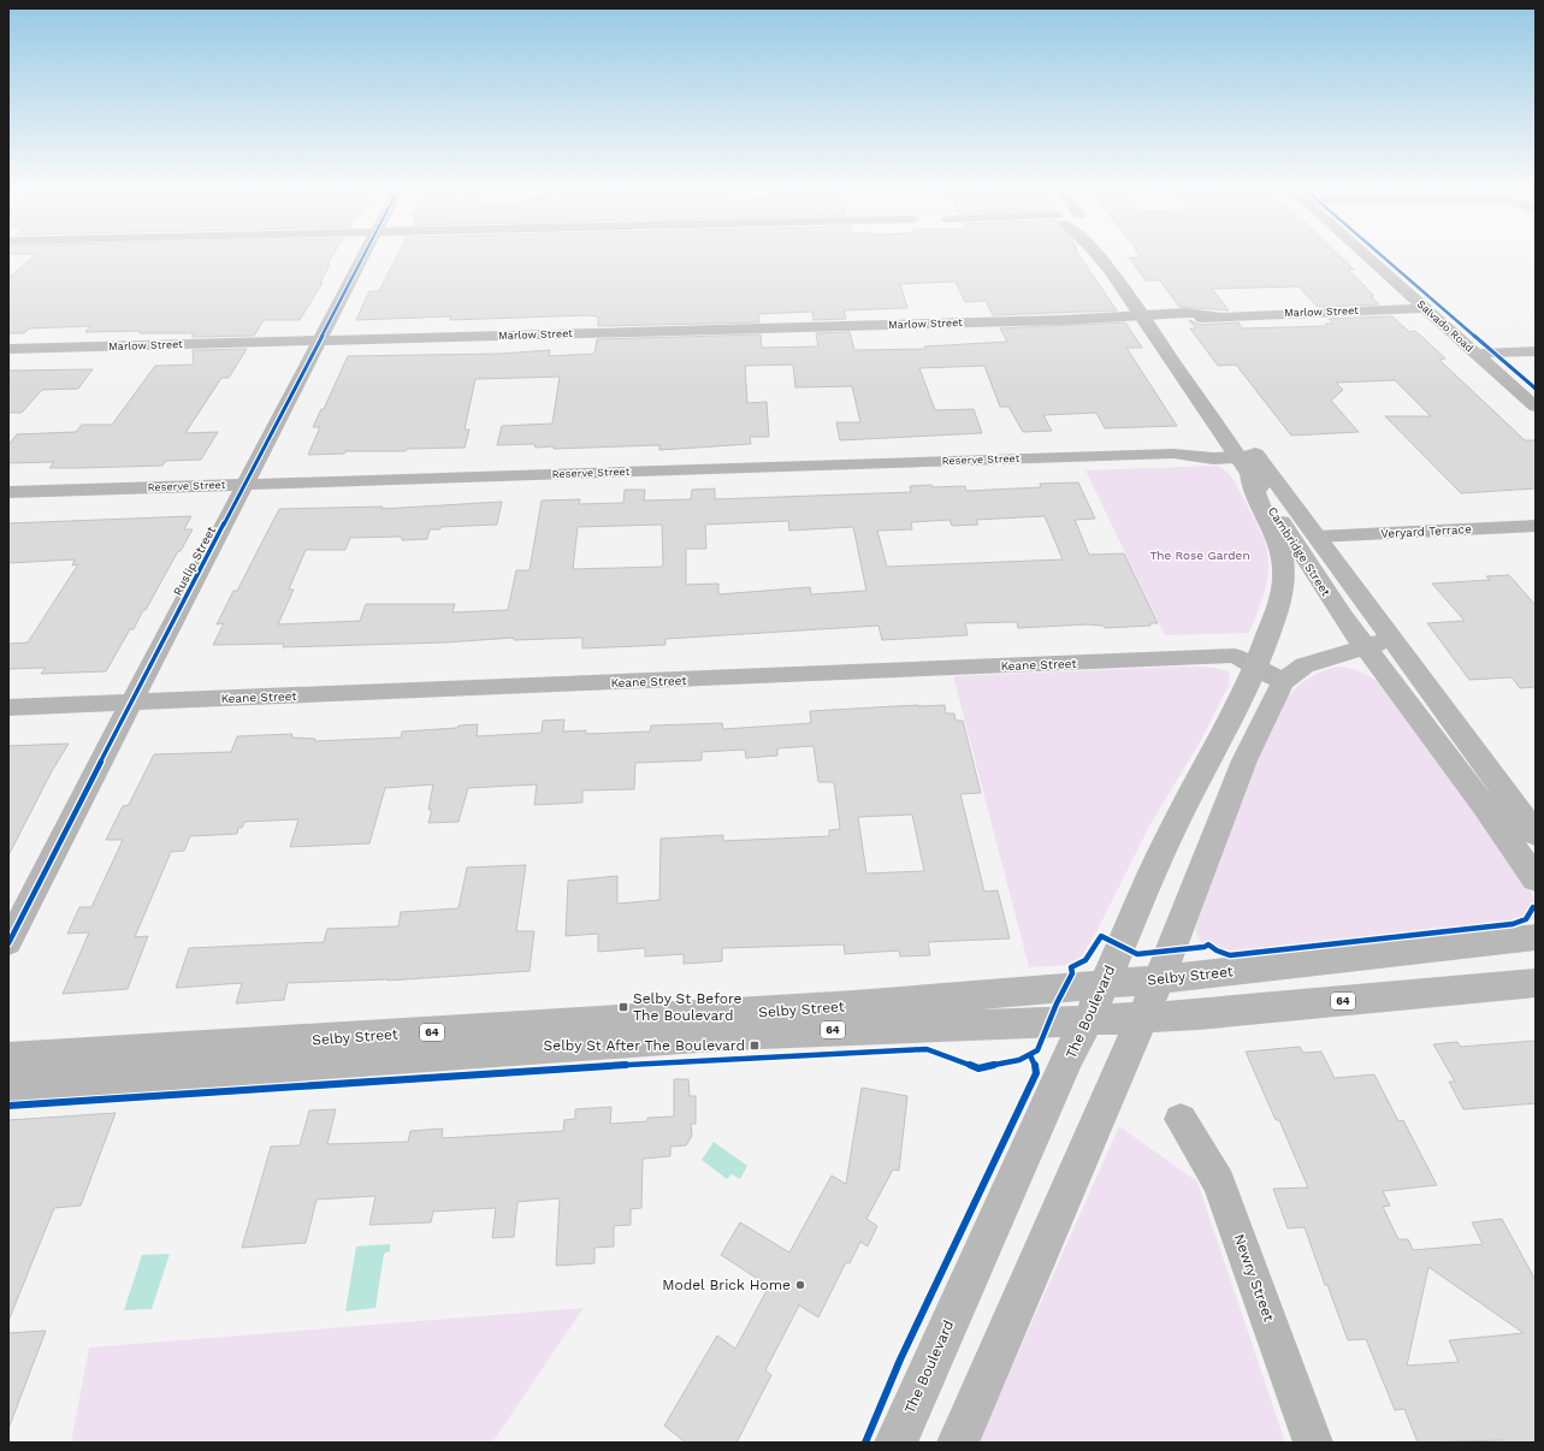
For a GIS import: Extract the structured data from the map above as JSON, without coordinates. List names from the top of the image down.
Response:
{
  "streets": {
    "main road": [
      "Cambridge Street",
      "Selby Street",
      "64",
      "The Boulevard"
    ],
    "street": [
      "Marlow Street",
      "Salvado Road",
      "Reserve Street",
      "Veryard Terrace",
      "Ruslip Street",
      "Keane Street",
      "Newry Street"
    ]
  },
  "crossings": [
    ["Marlow Street", "Salvado Road"],
    ["Marlow Street", "Cambridge Street"],
    ["Marlow Street", "Ruslip Street"],
    ["Reserve Street", "Cambridge Street"],
    ["Reserve Street", "Ruslip Street"],
    ["Reserve Street", "The Boulevard"],
    ["Veryard Terrace", "Cambridge Street"],
    ["Cambridge Street", "The Boulevard"],
    ["Ruslip Street", "Keane Street"],
    ["Keane Street", "The Boulevard"],
    ["Selby Street", "The Boulevard"]
  ],
  "parks": ["The Rose Garden"],
  "places": {
    "transit": ["Selby St Before The Boulevard", "Selby St After The Boulevard"],
    "other": ["Model Brick Home"]
  }
}
